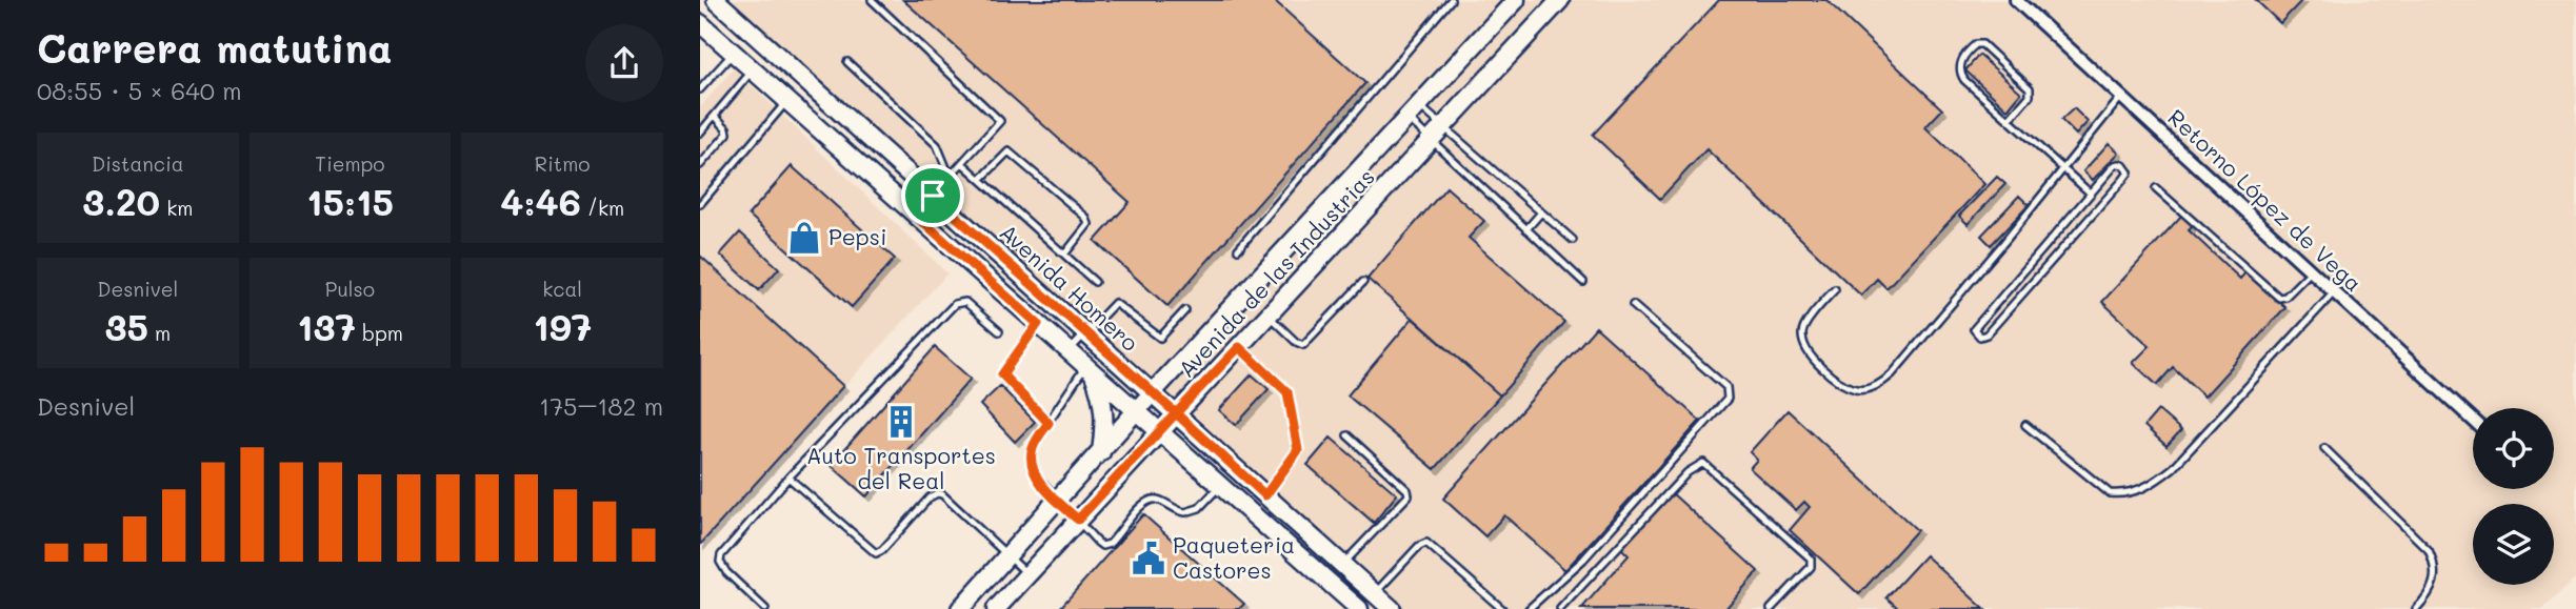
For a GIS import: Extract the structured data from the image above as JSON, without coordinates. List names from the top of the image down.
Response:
{
  "streets": {
    "main road": ["Avenida de las Industrias", "Avenida Homero"],
    "street": ["Retorno López de Vega"]
  },
  "crossings": [
    ["Avenida de las Industrias", "Avenida Homero"]
  ],
  "places": {
    "shop": ["Pepsi"],
    "building": ["Auto Transportes del Real"],
    "public building": ["Paqueteria Castores"]
  },
  "page": {
    "heading": ["Carrera matutina", "08:55 · 5 × 640 m"],
    "stats": [
      ["Distancia", "3.20 km"],
      ["Tiempo", "15:15"],
      ["Ritmo", "4:46 /km"],
      ["Desnivel", "35 m"],
      ["Pulso", "137 bpm"],
      ["kcal", "197"]
    ],
    "chart": ["Desnivel", "175–182 m"]
  }
}
